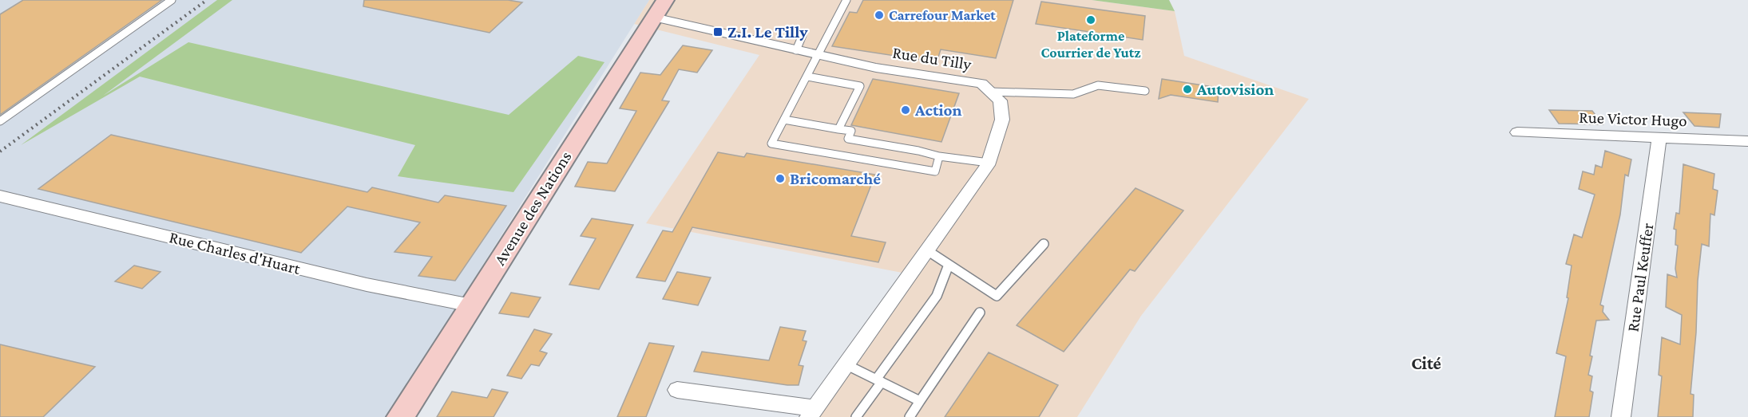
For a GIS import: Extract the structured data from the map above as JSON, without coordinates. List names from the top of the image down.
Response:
{
  "streets": {
    "main road": ["Avenue des Nations"],
    "street": [
      "Rue du Tilly",
      "Rue Victor Hugo",
      "Rue Charles d'Huart",
      "Rue Paul Keuffer"
    ]
  },
  "crossings": [
    ["Rue du Tilly", "Avenue des Nations"],
    ["Rue Victor Hugo", "Rue Paul Keuffer"],
    ["Avenue des Nations", "Rue Charles d'Huart"]
  ],
  "districts": ["Cité"],
  "places": {
    "other": [
      "Carrefour Market",
      "Plateforme Courrier de Yutz",
      "Autovision",
      "Action",
      "Bricomarché"
    ],
    "transit": ["Z.I. Le Tilly"]
  }
}
